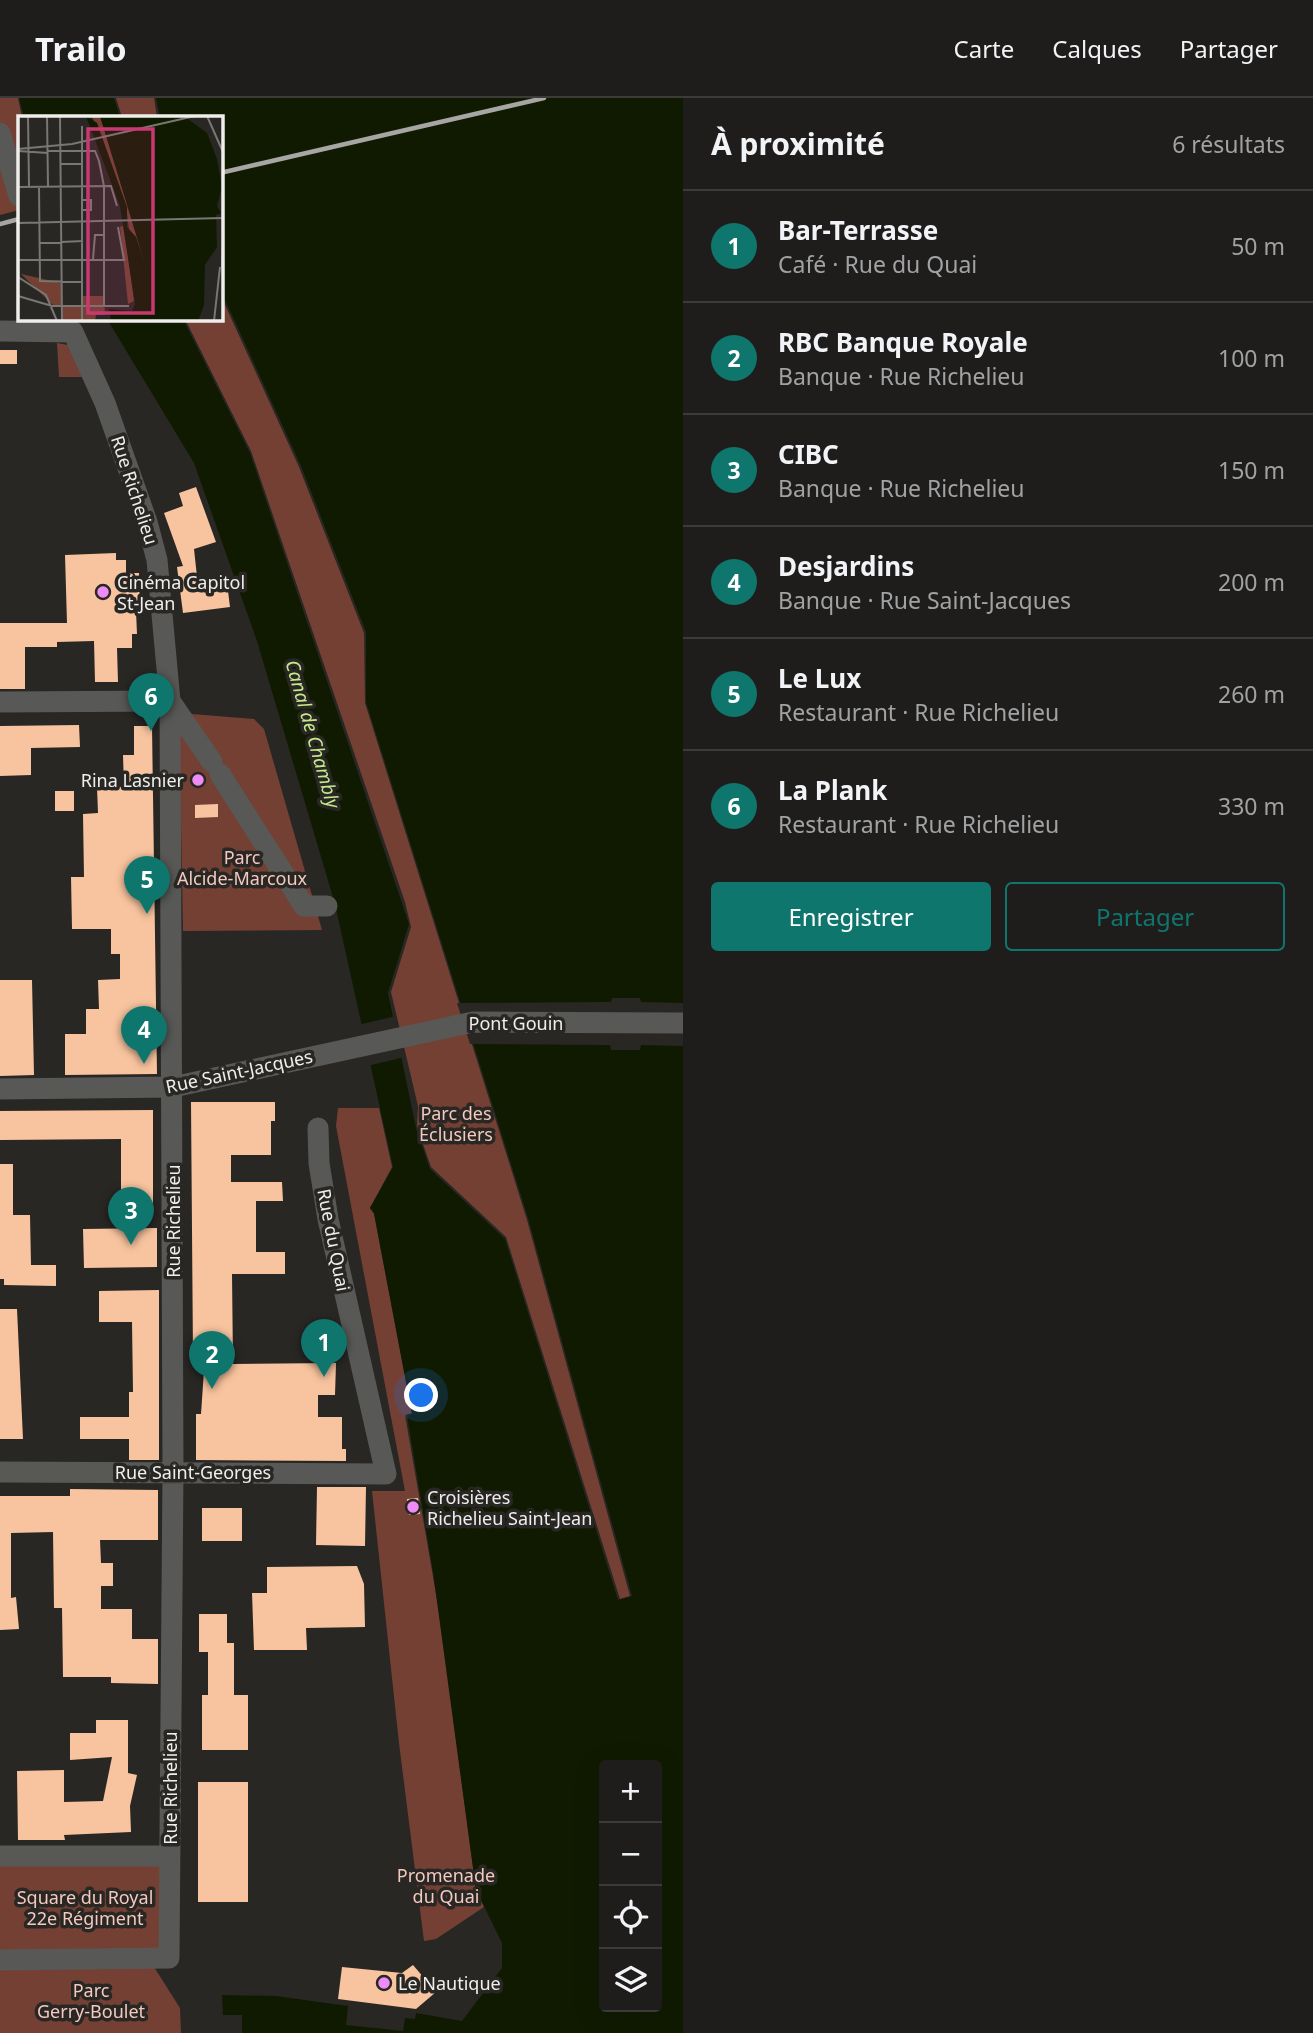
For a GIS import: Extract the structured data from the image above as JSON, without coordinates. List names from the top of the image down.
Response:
{
  "streets": {
    "street": [
      "Rue Richelieu",
      "Pont Gouin",
      "Rue Saint-Jacques",
      "Rue du Quai",
      "Rue Saint-Georges"
    ]
  },
  "crossings": [
    ["Rue Richelieu", "Rue Saint-Jacques"],
    ["Rue Richelieu", "Rue Saint-Georges"],
    ["Pont Gouin", "Rue Saint-Jacques"],
    ["Rue du Quai", "Rue Saint-Georges"]
  ],
  "water": ["Canal de Chambly"],
  "parks": [
    "Parc Alcide-Marcoux",
    "Parc des Éclusiers",
    "Promenade du Quai",
    "Square du Royal 22e Régiment",
    "Parc Gerry-Boulet"
  ],
  "places": [
    "Cinéma Capitol St-Jean",
    "Rina Lasnier",
    "Croisières Richelieu Saint-Jean",
    "Le Nautique"
  ],
  "page": {
    "header": "Trailo",
    "nav": ["Carte", "Calques", "Partager"],
    "heading": ["À proximité", "6 résultats"],
    "list": [
      {
        "mark": "1",
        "name": "Bar-Terrasse",
        "note": "Café · Rue du Quai",
        "value": "50 m"
      },
      {
        "mark": "2",
        "name": "RBC Banque Royale",
        "note": "Banque · Rue Richelieu",
        "value": "100 m"
      },
      {
        "mark": "3",
        "name": "CIBC",
        "note": "Banque · Rue Richelieu",
        "value": "150 m"
      },
      {
        "mark": "4",
        "name": "Desjardins",
        "note": "Banque · Rue Saint-Jacques",
        "value": "200 m"
      },
      {
        "mark": "5",
        "name": "Le Lux",
        "note": "Restaurant · Rue Richelieu",
        "value": "260 m"
      },
      {
        "mark": "6",
        "name": "La Plank",
        "note": "Restaurant · Rue Richelieu",
        "value": "330 m"
      }
    ],
    "pins": [
      "6",
      "5",
      "4",
      "3",
      "1",
      "2"
    ],
    "buttons": ["Enregistrer", "Partager"],
    "map_buttons": ["+", "−"]
  }
}
